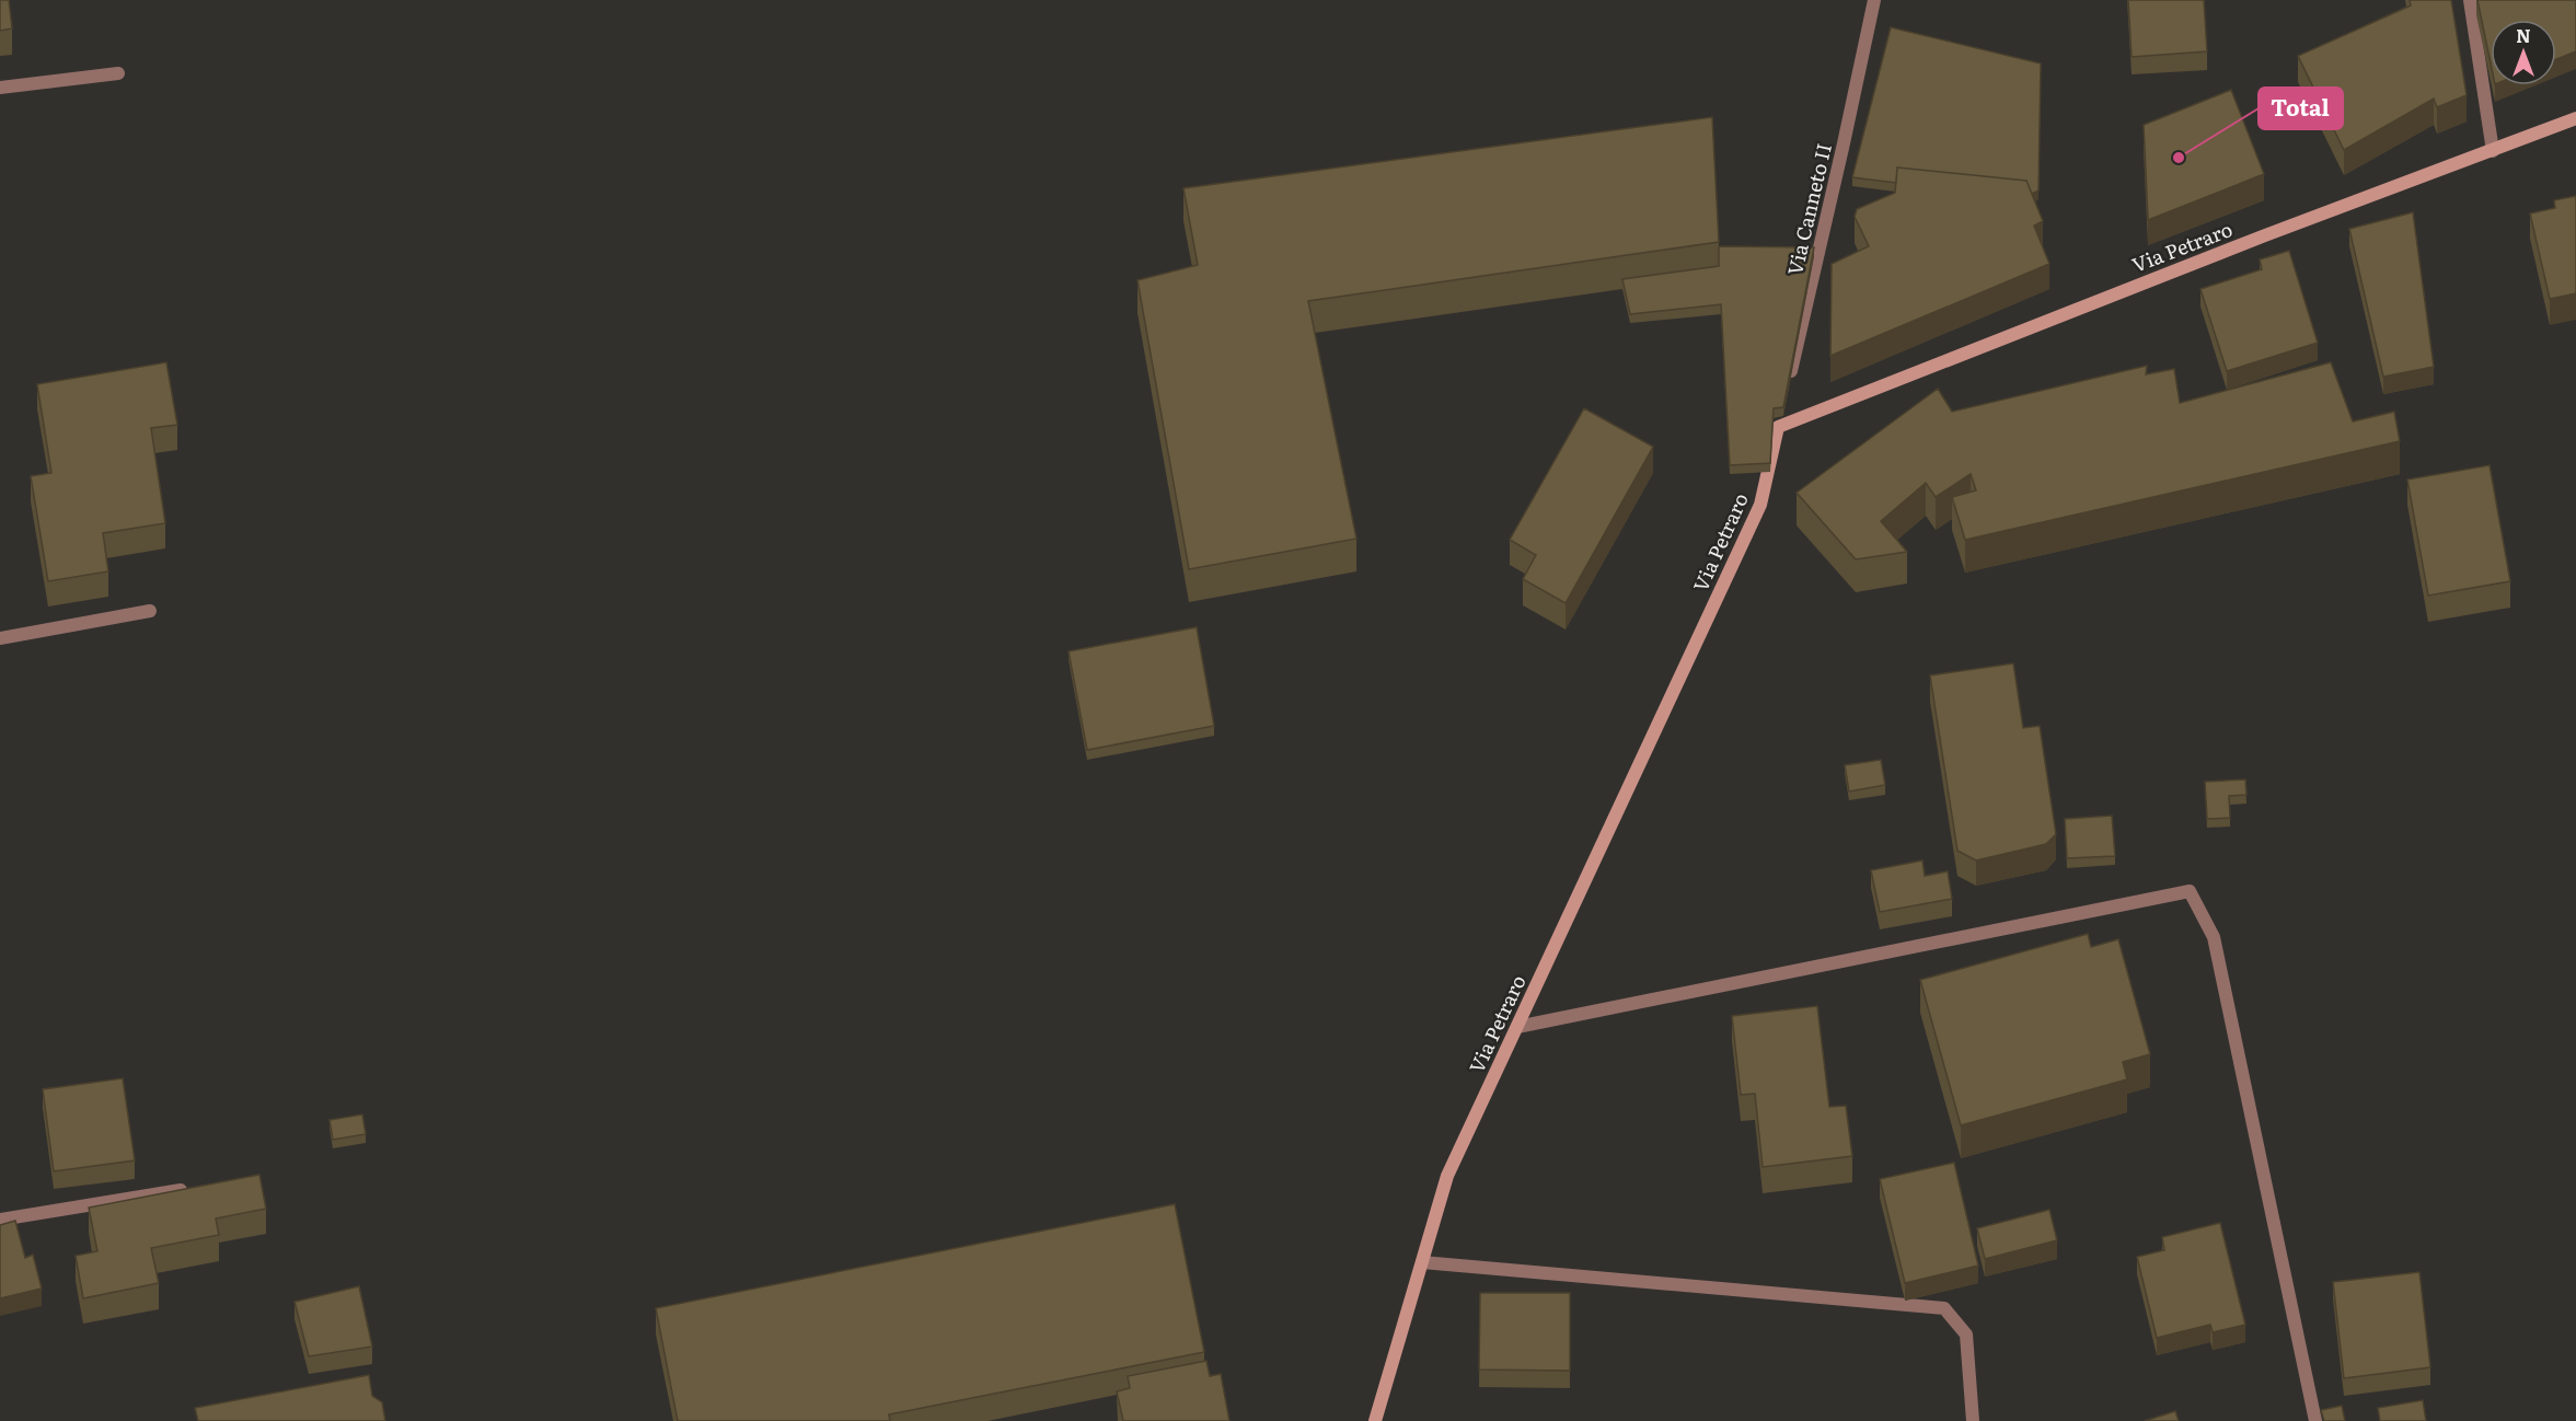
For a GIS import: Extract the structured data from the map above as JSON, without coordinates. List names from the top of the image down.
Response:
{
  "streets": {
    "street": ["Via Canneto II", "Via Petraro"]
  },
  "places": ["Total"],
  "north": "top"
}
